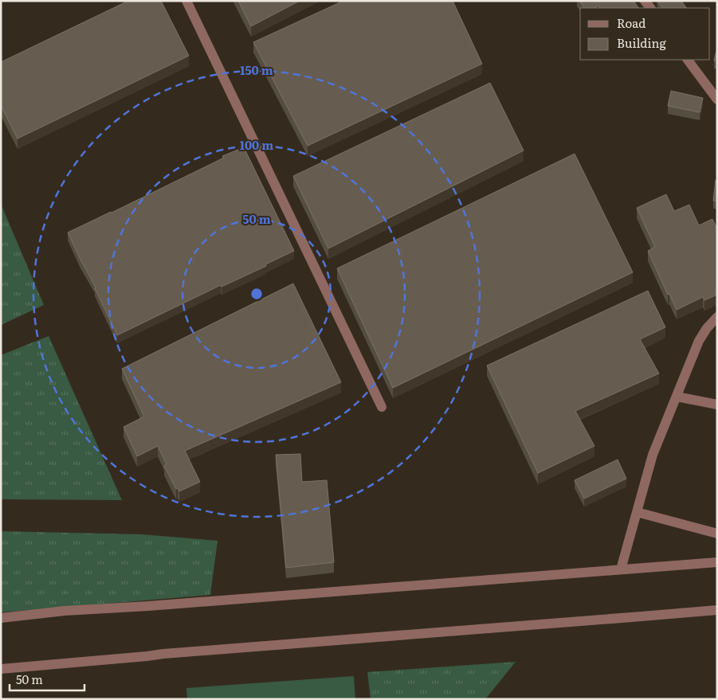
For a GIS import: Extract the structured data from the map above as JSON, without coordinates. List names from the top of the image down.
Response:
{
  "legend": ["Road", "Building"],
  "scale_bar": "50 m",
  "rings": ["150 m", "100 m", "50 m"]
}
